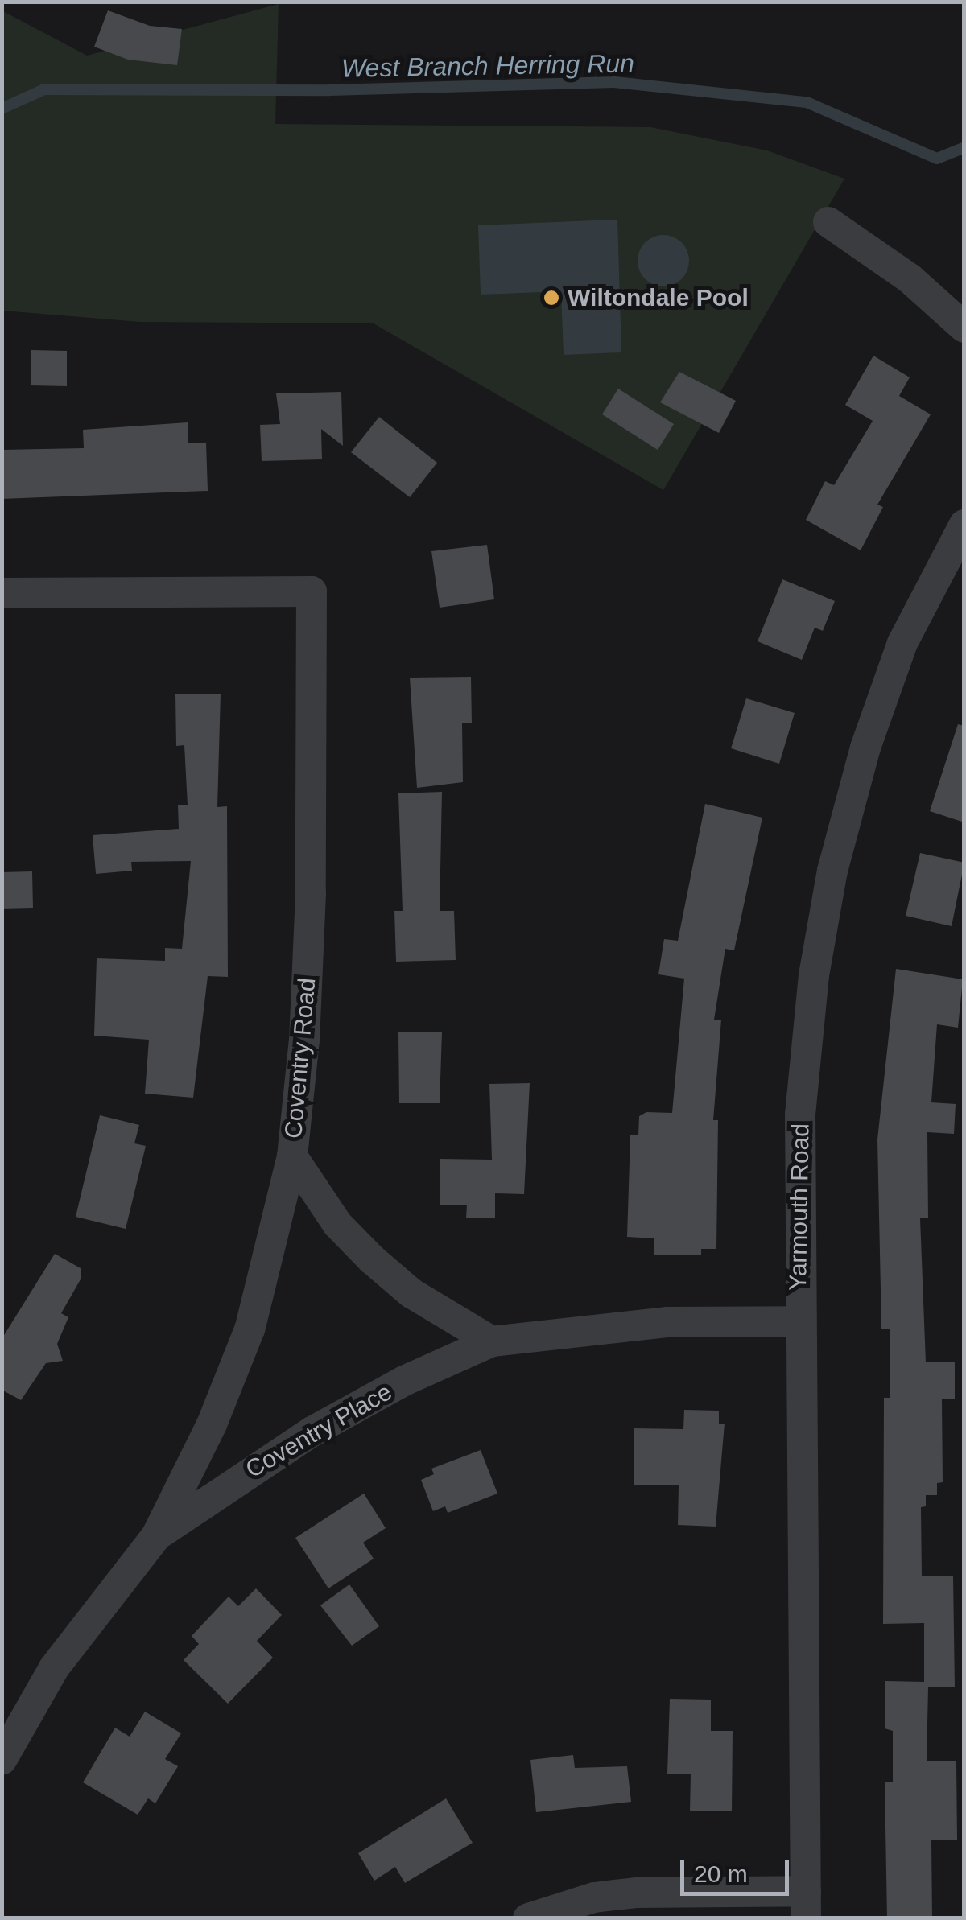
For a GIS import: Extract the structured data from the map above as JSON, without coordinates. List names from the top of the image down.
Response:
{
  "streets": {
    "street": ["Coventry Road", "Yarmouth Road", "Coventry Place"]
  },
  "crossings": [
    ["Coventry Road", "Coventry Place"],
    ["Yarmouth Road", "Coventry Place"]
  ],
  "water": ["West Branch Herring Run"],
  "places": ["Wiltondale Pool"],
  "scale_bar": "20 m"
}
